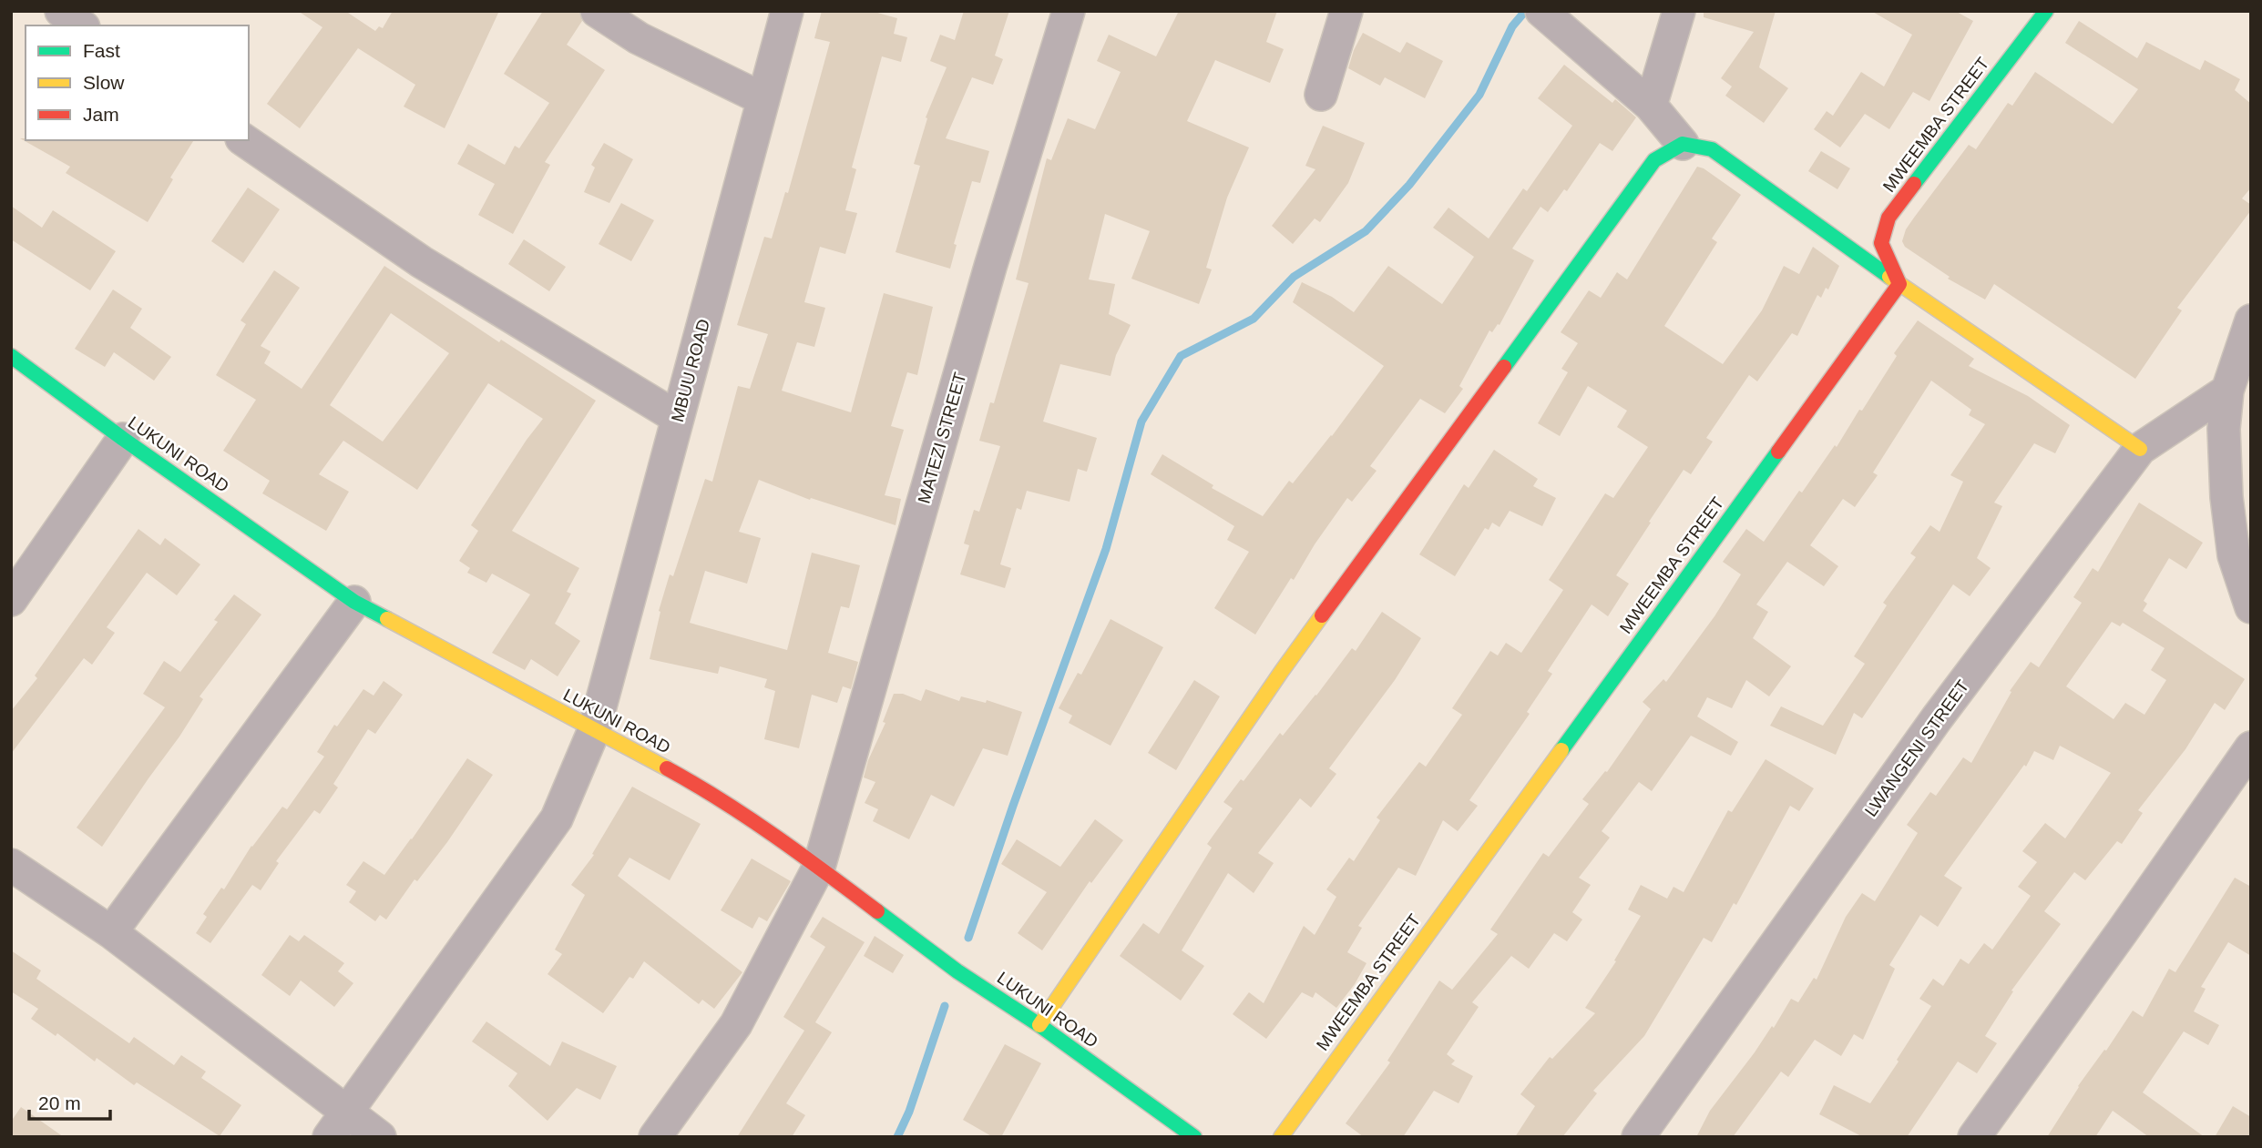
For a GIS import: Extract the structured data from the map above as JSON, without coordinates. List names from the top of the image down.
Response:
{
  "streets": {
    "street": [
      "MWEEMBA STREET",
      "MBUU ROAD",
      "MATEZI STREET",
      "LUKUNI ROAD",
      "LWANGENI STREET"
    ]
  },
  "crossings": [
    ["MBUU ROAD", "LUKUNI ROAD"],
    ["MATEZI STREET", "LUKUNI ROAD"]
  ],
  "legend": ["Fast", "Slow", "Jam"],
  "scale_bar": "20 m"
}
